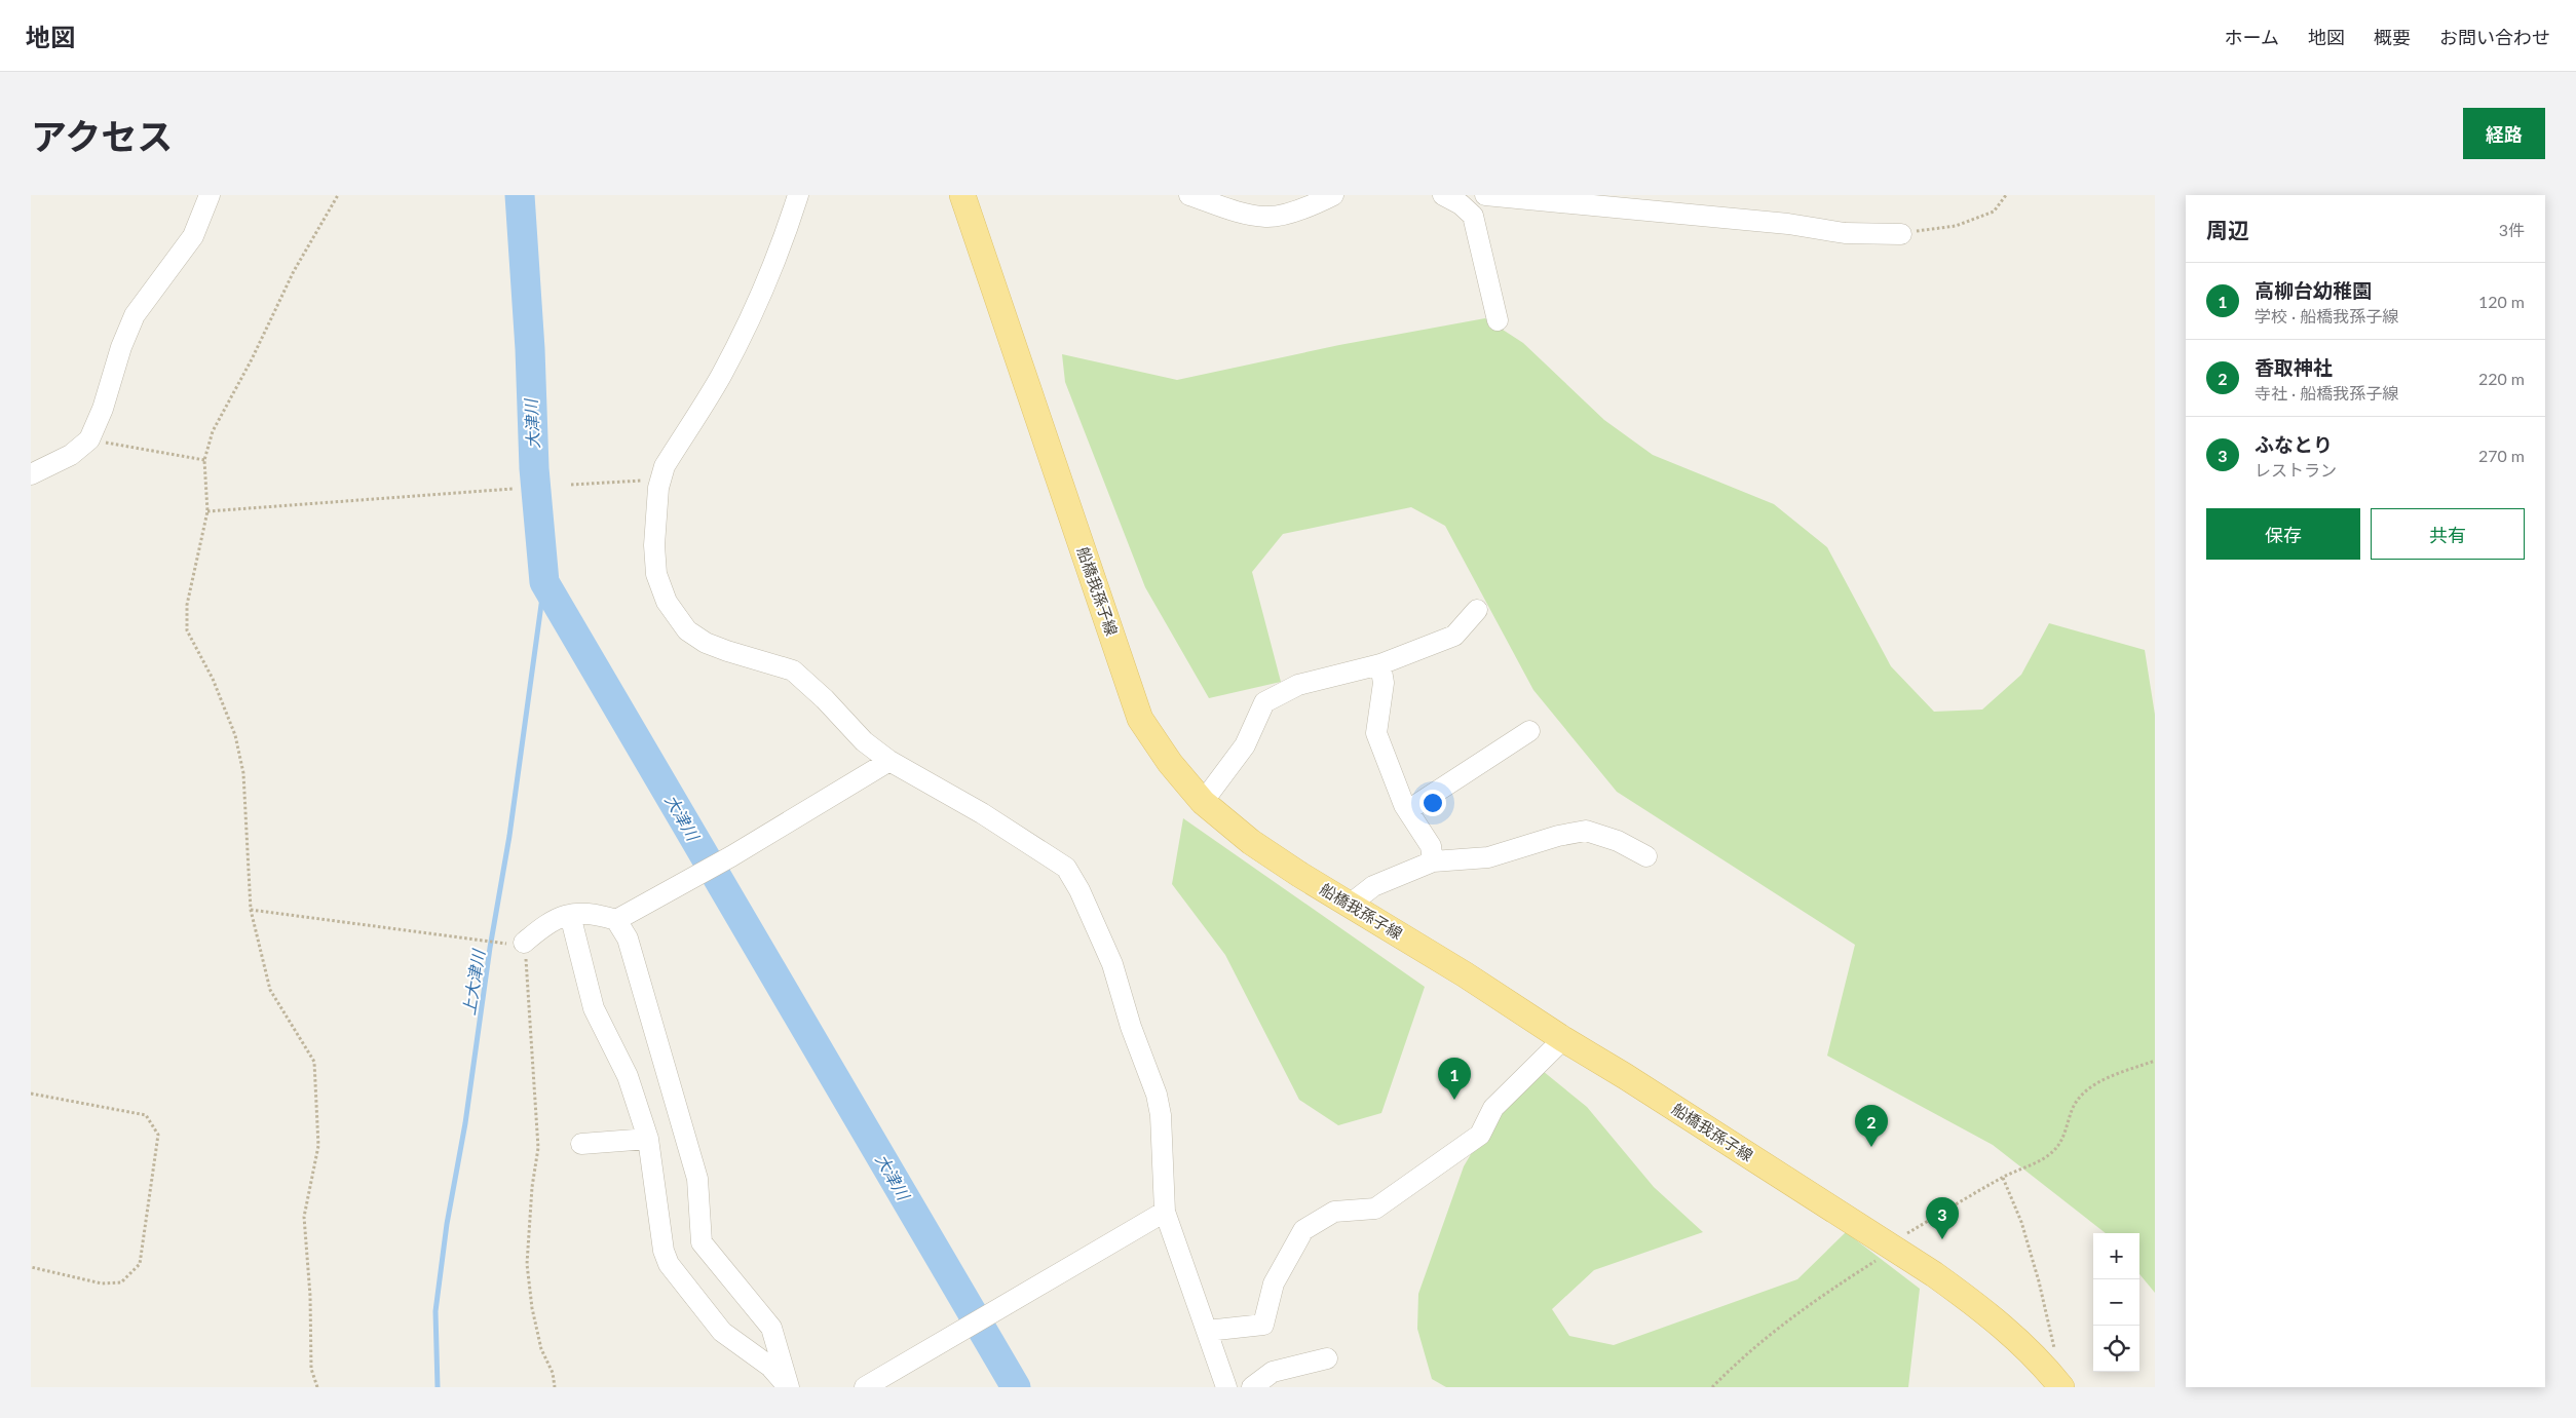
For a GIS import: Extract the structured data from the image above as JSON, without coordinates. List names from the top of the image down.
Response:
{
  "streets": {
    "main road": ["船橋我孫子線"]
  },
  "water": ["大津川", "上大津川"],
  "page": {
    "header": "地図",
    "nav": [
      "ホーム",
      "地図",
      "概要",
      "お問い合わせ"
    ],
    "title": "アクセス",
    "buttons": [
      "経路",
      ["保存", "共有"]
    ],
    "heading": ["周辺", "3件"],
    "list": [
      {
        "mark": "1",
        "name": "高柳台幼稚園",
        "note": "学校 · 船橋我孫子線",
        "value": "120 m"
      },
      {
        "mark": "2",
        "name": "香取神社",
        "note": "寺社 · 船橋我孫子線",
        "value": "220 m"
      },
      {
        "mark": "3",
        "name": "ふなとり",
        "note": "レストラン",
        "value": "270 m"
      }
    ],
    "pins": ["1", "2", "3"],
    "map_buttons": ["+", "−"]
  }
}
